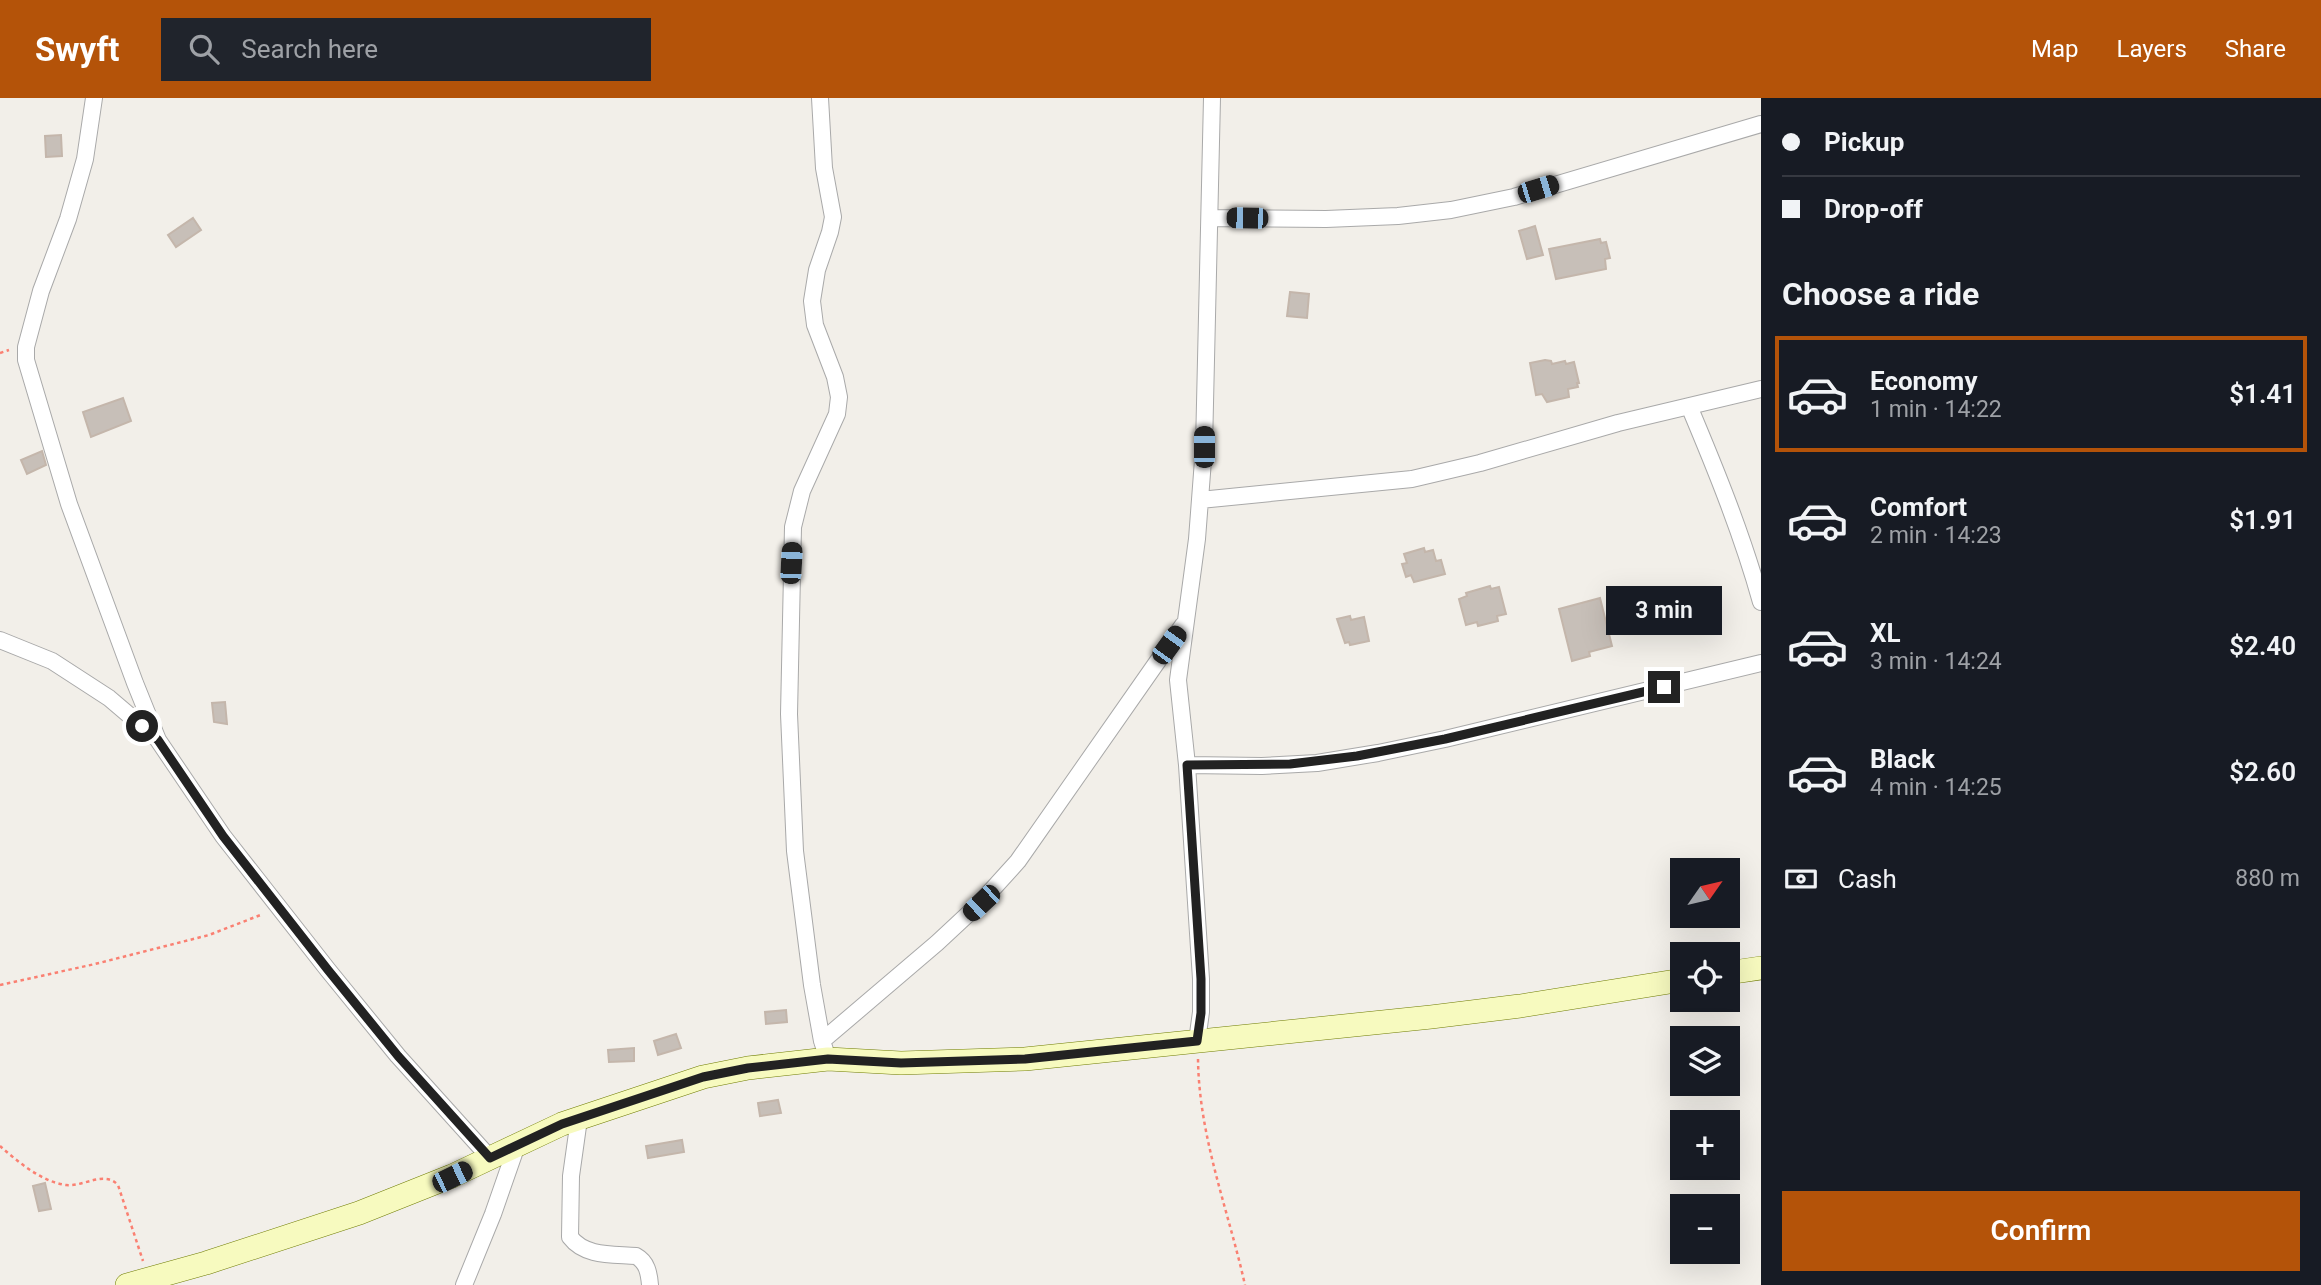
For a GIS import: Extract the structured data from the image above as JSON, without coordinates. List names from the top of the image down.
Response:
{
  "north": "top right",
  "page": {
    "header": "Swyft",
    "search": "Search here",
    "nav": ["Map", "Layers", "Share"],
    "banner": ["Pickup", "Drop-off"],
    "heading": "Choose a ride",
    "list": [
      {
        "name": "Economy",
        "note": "1 min · 14:22",
        "value": "$1.41"
      },
      {
        "name": "Comfort",
        "note": "2 min · 14:23",
        "value": "$1.91"
      },
      {
        "name": "XL",
        "note": "3 min · 14:24",
        "value": "$2.40"
      },
      {
        "name": "Black",
        "note": "4 min · 14:25",
        "value": "$2.60"
      }
    ],
    "bubble": "3 min",
    "pay": ["Cash", "880 m"],
    "map_buttons": ["+", "−"],
    "buttons": "Confirm"
  }
}
